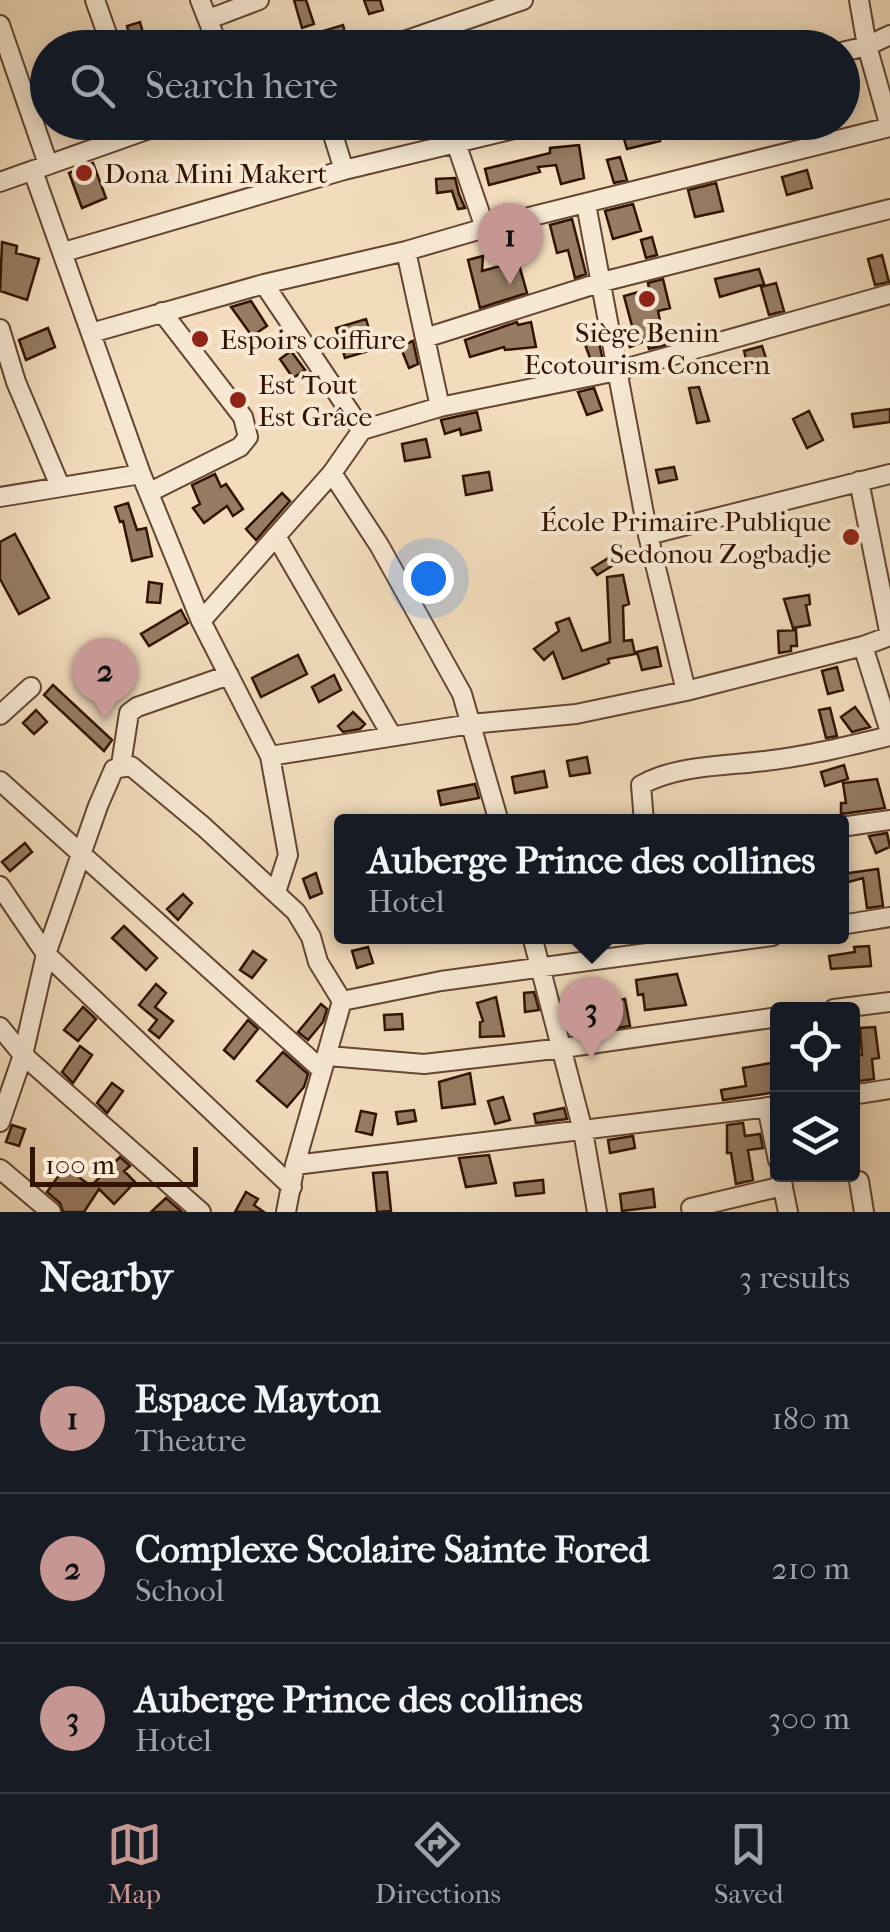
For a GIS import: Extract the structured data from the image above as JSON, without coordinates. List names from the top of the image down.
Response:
{
  "places": [
    "Dona Mini Makert",
    "Siège Benin Ecotourism Concern",
    "Espoirs coiffure",
    "Est Tout Est Grâce",
    "École Primaire Publique Sedonou Zogbadje"
  ],
  "scale_bar": "100 m",
  "page": {
    "search": "Search here",
    "pins": ["1", "2", "3"],
    "popup": ["Auberge Prince des collines", "Hotel"],
    "scale": "100 m",
    "heading": ["Nearby", "3 results"],
    "list": [
      {
        "mark": "1",
        "name": "Espace Mayton",
        "note": "Theatre",
        "value": "180 m"
      },
      {
        "mark": "2",
        "name": "Complexe Scolaire Sainte Fored",
        "note": "School",
        "value": "210 m"
      },
      {
        "mark": "3",
        "name": "Auberge Prince des collines",
        "note": "Hotel",
        "value": "300 m"
      }
    ],
    "nav": ["Map", "Directions", "Saved"]
  }
}
